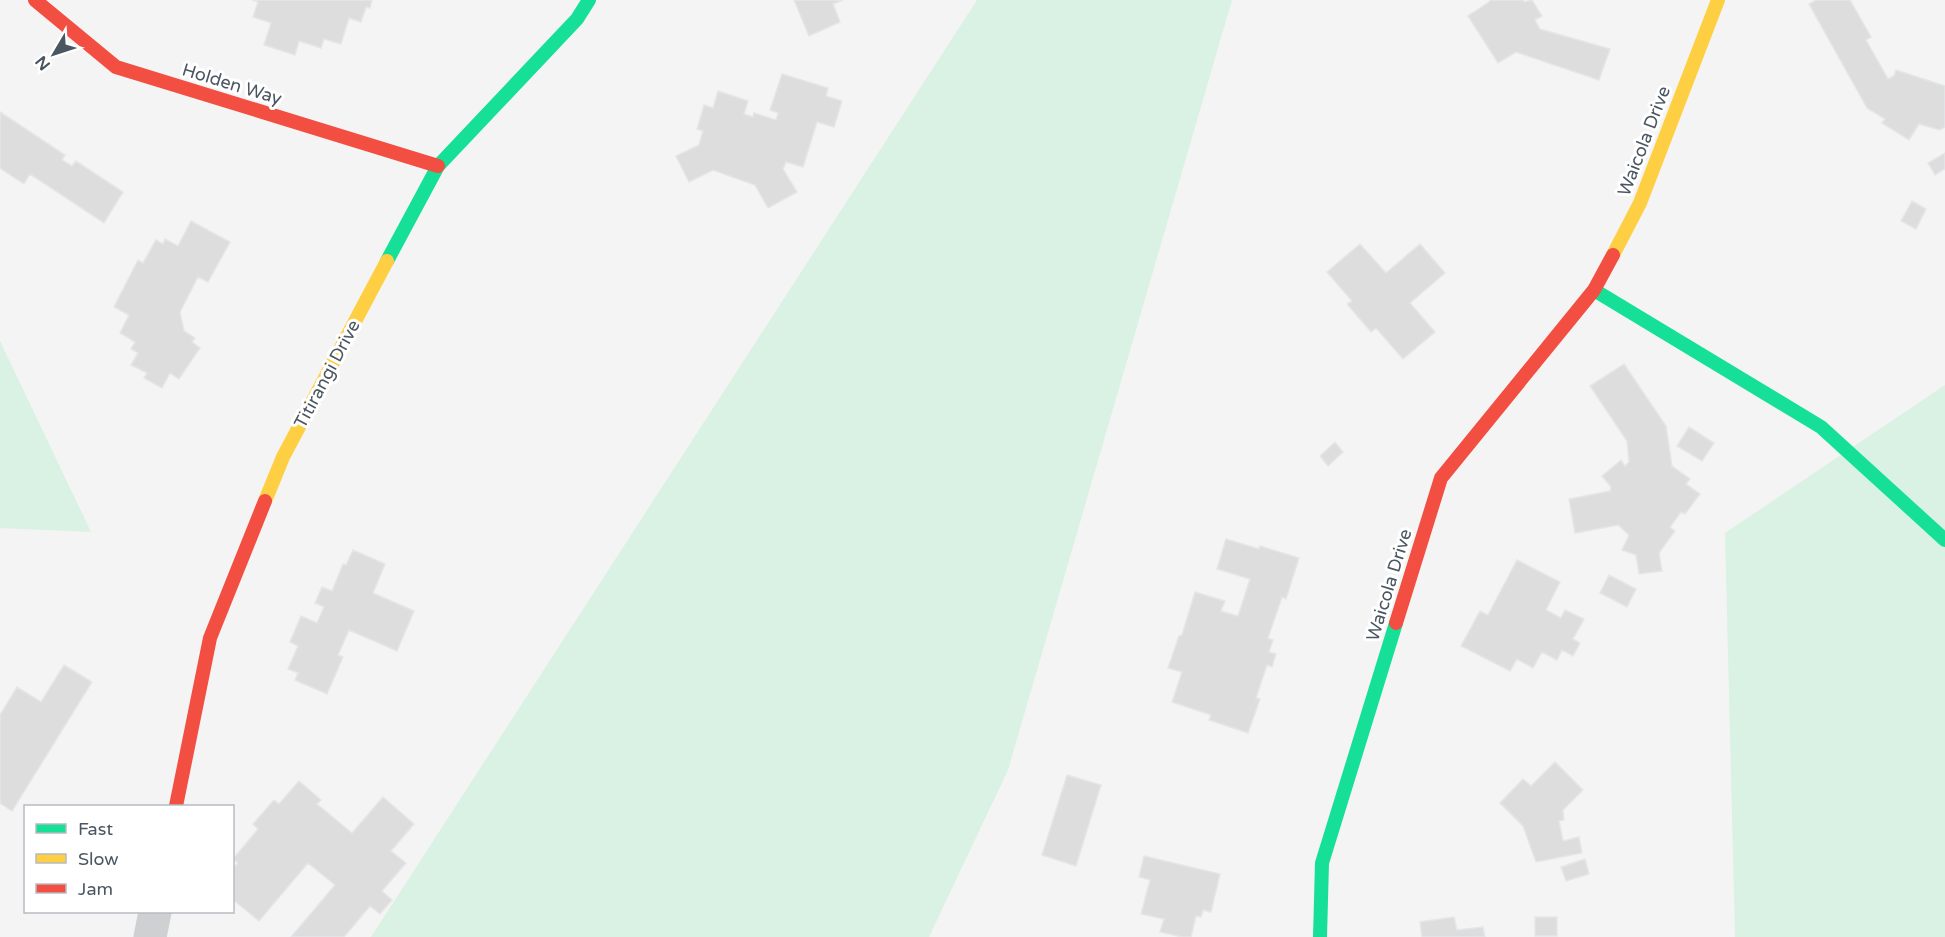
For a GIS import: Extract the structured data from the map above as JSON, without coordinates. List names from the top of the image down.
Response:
{
  "streets": {
    "street": ["Holden Way", "Waicola Drive", "Titirangi Drive"]
  },
  "crossings": [
    ["Holden Way", "Titirangi Drive"]
  ],
  "legend": ["Fast", "Slow", "Jam"],
  "north": "bottom left"
}
